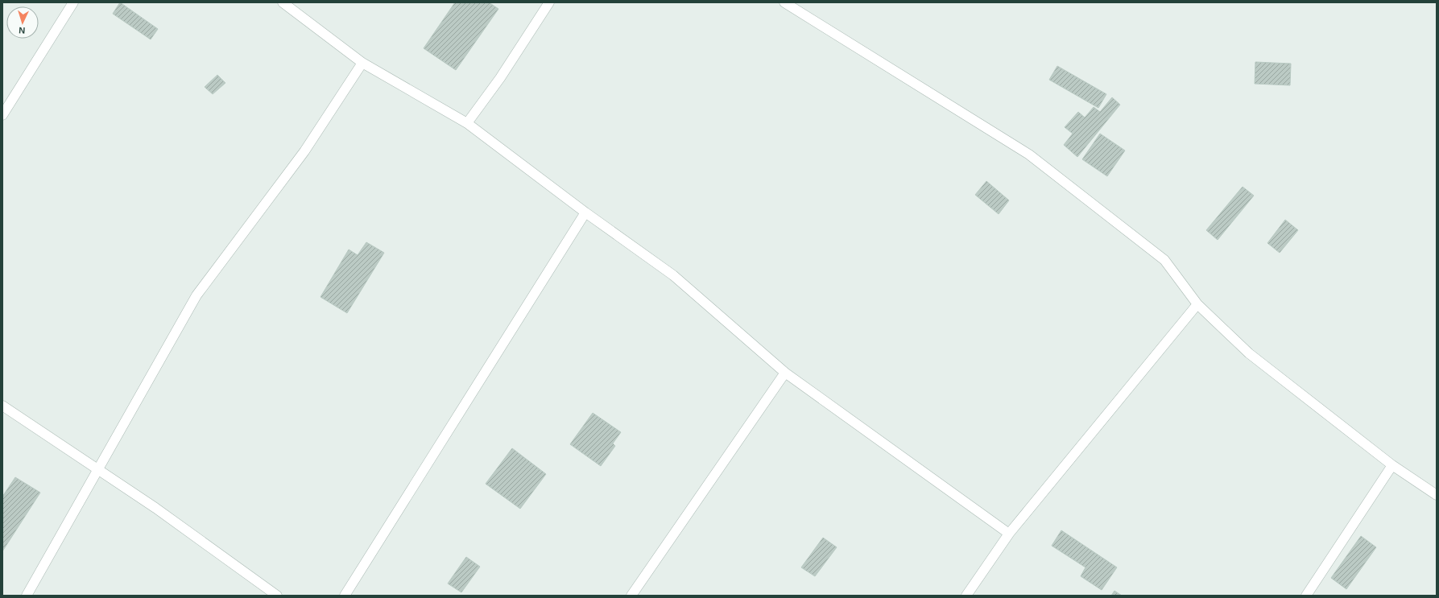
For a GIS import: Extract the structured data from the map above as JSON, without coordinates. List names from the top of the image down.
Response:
{
  "north": "bottom"
}
